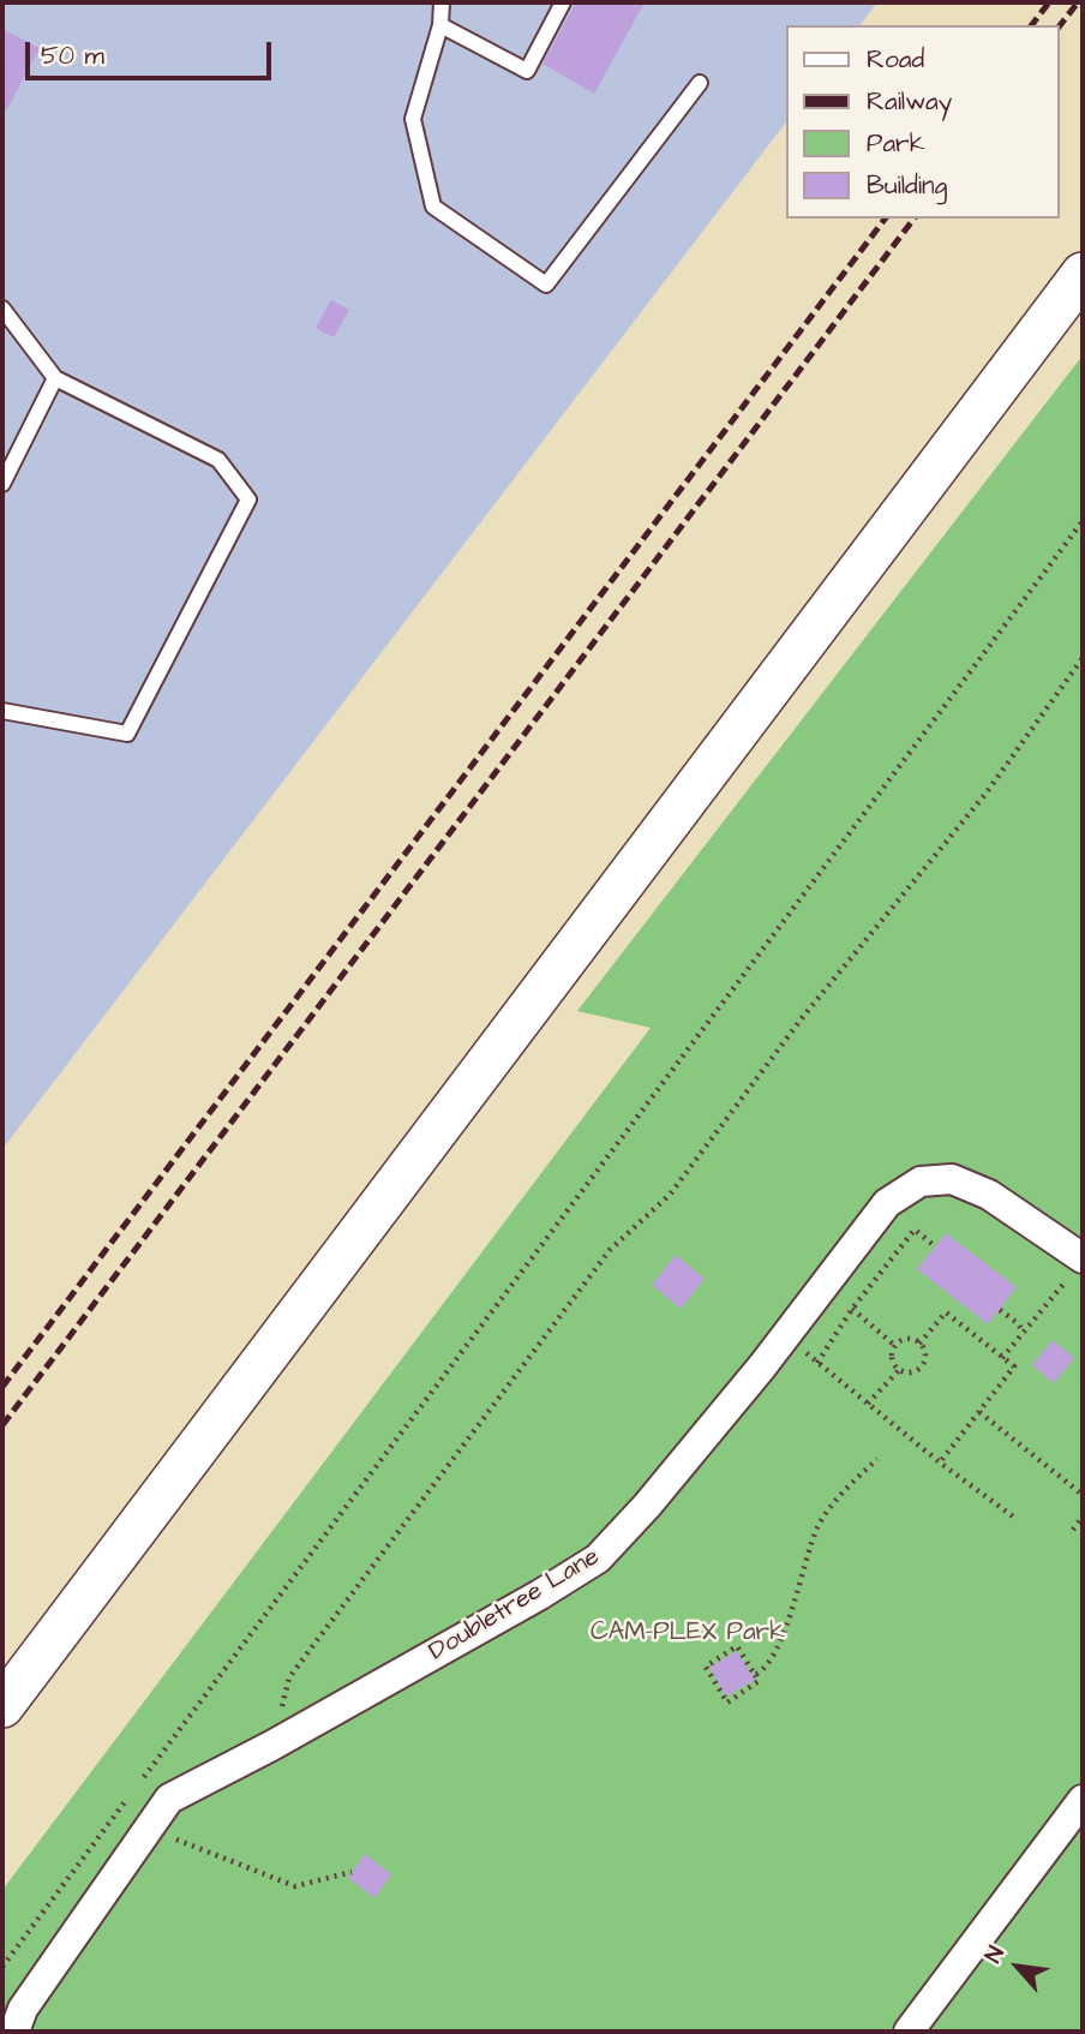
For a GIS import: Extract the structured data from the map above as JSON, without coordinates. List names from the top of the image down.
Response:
{
  "streets": {
    "street": ["Doubletree Lane"]
  },
  "parks": ["CAM-PLEX Park"],
  "legend": [
    "Road",
    "Railway",
    "Park",
    "Building"
  ],
  "scale_bar": "50 m",
  "north": "top left"
}
